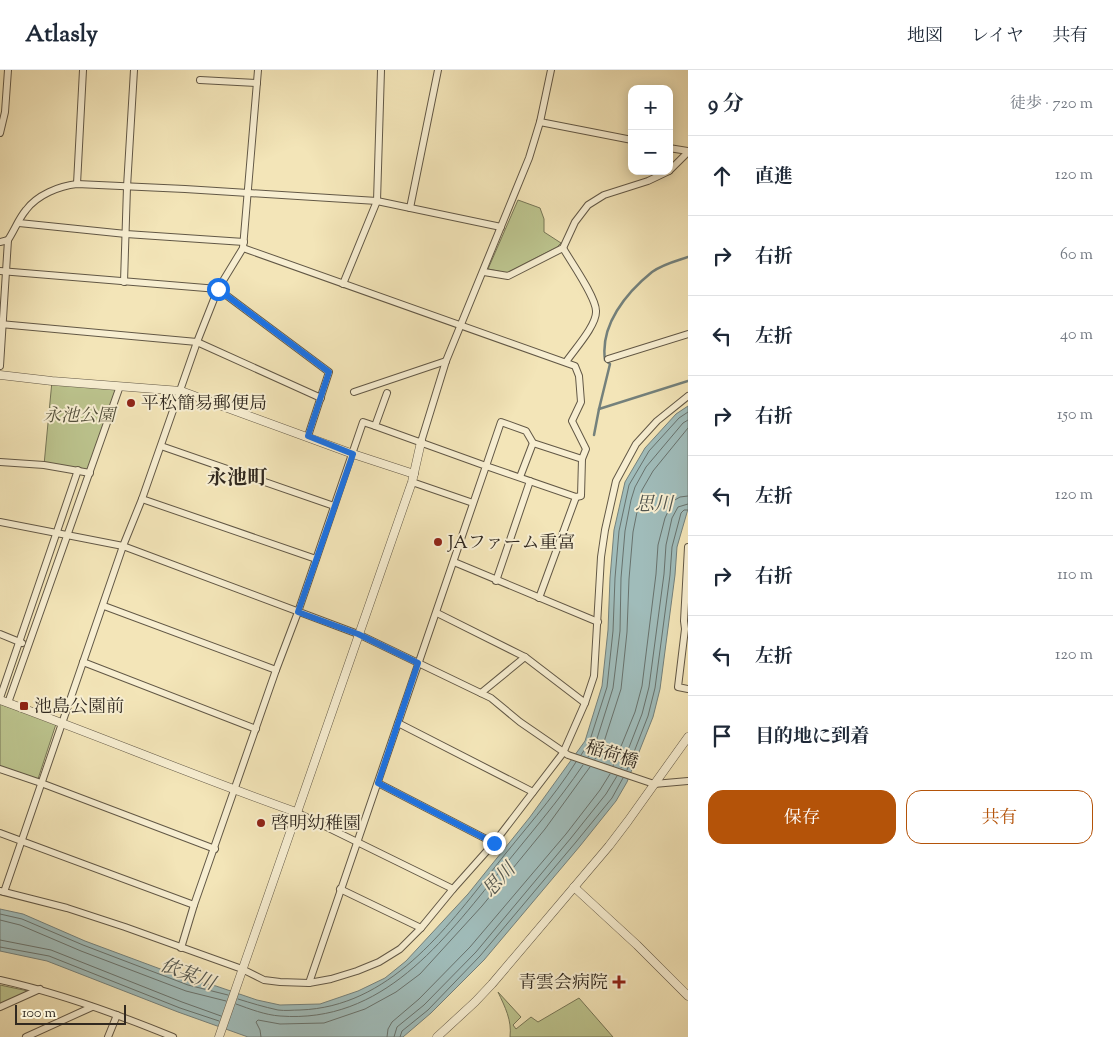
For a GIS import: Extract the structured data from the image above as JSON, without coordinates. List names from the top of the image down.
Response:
{
  "streets": {
    "street": ["稲荷橋"]
  },
  "districts": ["永池町"],
  "water": ["思川", "依某川"],
  "parks": ["永池公園"],
  "places": {
    "other": ["平松簡易郵便局", "JAファーム重富", "啓明幼稚園"],
    "transit": ["池島公園前"],
    "health": ["青雲会病院"]
  },
  "scale_bar": "100 m",
  "page": {
    "header": "Atlasly",
    "nav": ["地図", "レイヤ", "共有"],
    "heading": ["9 分", "徒歩 · 720 m"],
    "map_buttons": ["+", "−"],
    "list": [
      ["直進", "120 m"],
      ["右折", "60 m"],
      ["左折", "40 m"],
      ["右折", "150 m"],
      ["左折", "120 m"],
      ["右折", "110 m"],
      ["左折", "120 m"],
      "目的地に到着"
    ],
    "buttons": ["保存", "共有"],
    "scale": "100 m"
  }
}
